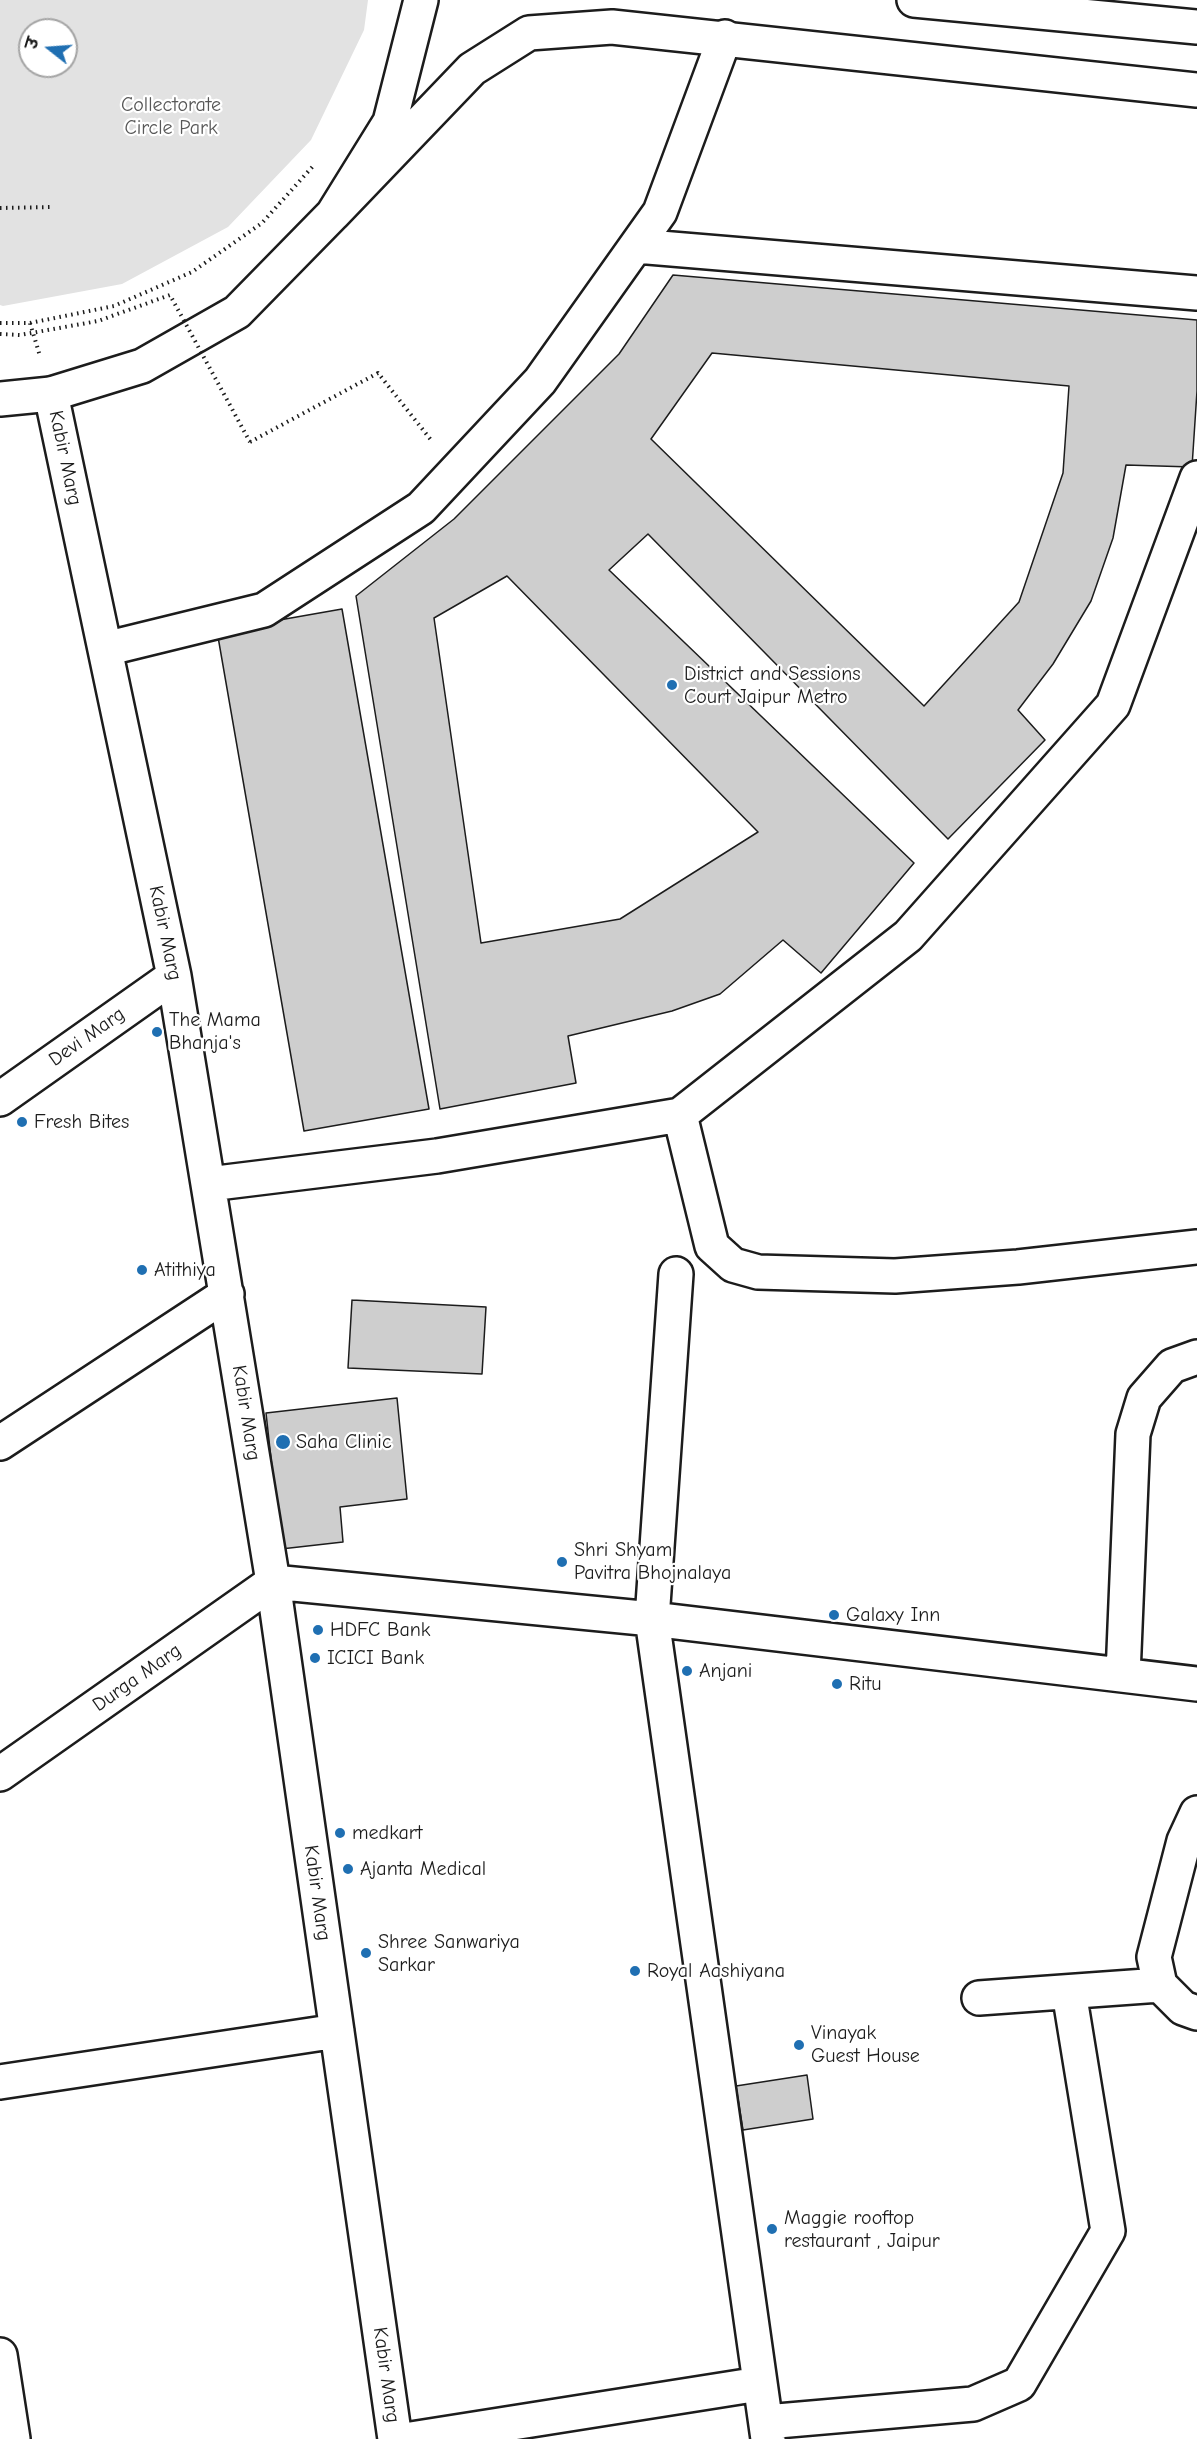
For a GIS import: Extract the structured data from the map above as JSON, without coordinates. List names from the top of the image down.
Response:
{
  "streets": {
    "street": ["Kabir Marg", "Devi Marg", "Durga Marg"]
  },
  "crossings": [
    ["Kabir Marg", "Devi Marg"],
    ["Kabir Marg", "Durga Marg"]
  ],
  "parks": ["Collectorate Circle Park"],
  "places": [
    "District and Sessions Court Jaipur Metro",
    "The Mama Bhanja's",
    "Fresh Bites",
    "Atithiya",
    "Saha Clinic",
    "Shri Shyam Pavitra Bhojnalaya",
    "Galaxy Inn",
    "HDFC Bank",
    "ICICI Bank",
    "Anjani",
    "Ritu",
    "medkart",
    "Ajanta Medical",
    "Shree Sanwariya Sarkar",
    "Royal Aashiyana",
    "Vinayak Guest House",
    "Maggie rooftop restaurant , Jaipur"
  ],
  "north": "left"
}
